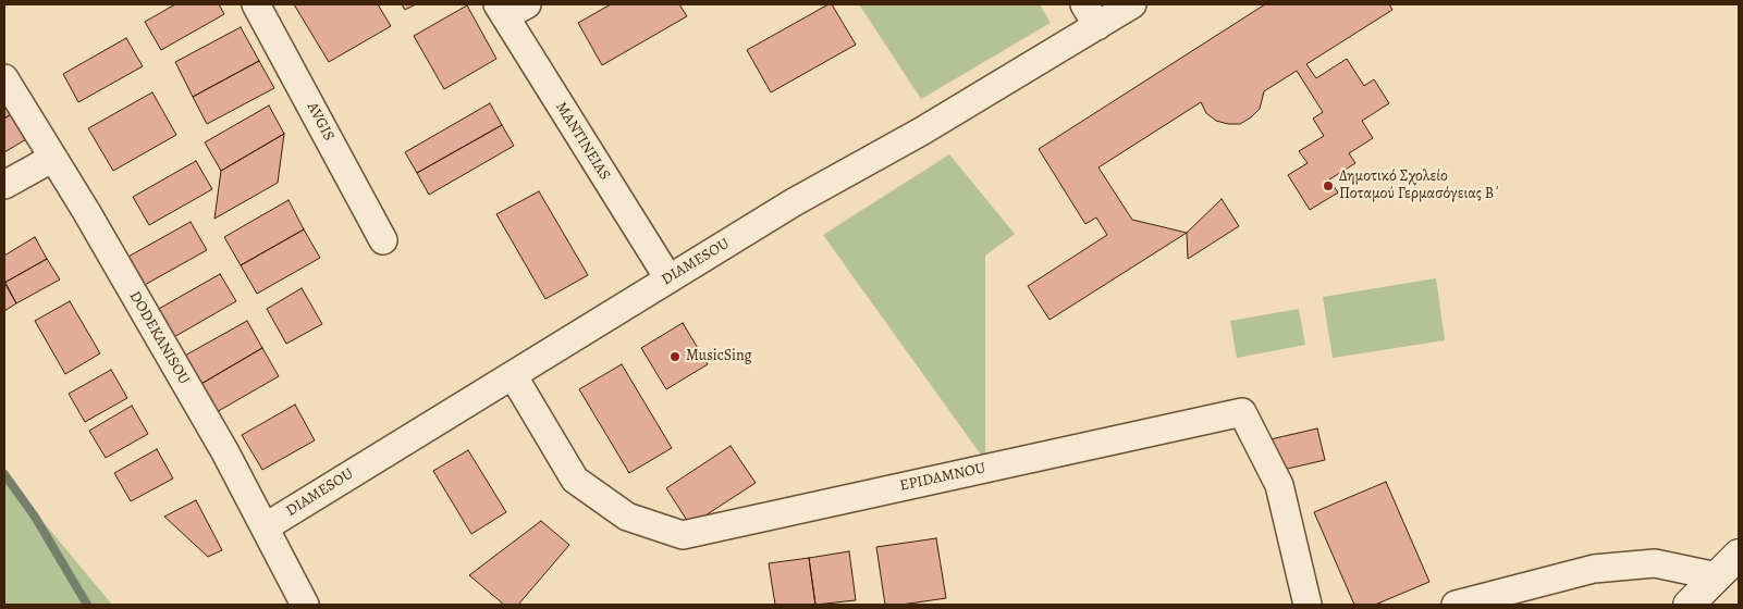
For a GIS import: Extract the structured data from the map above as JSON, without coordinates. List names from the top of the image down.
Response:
{
  "streets": {
    "street": [
      "AVGIS",
      "MANTINEIAS",
      "DIAMESOU",
      "DODEKANISOU",
      "EPIDAMNOU"
    ]
  },
  "crossings": [
    ["MANTINEIAS", "DIAMESOU"],
    ["DIAMESOU", "DODEKANISOU"],
    ["DIAMESOU", "EPIDAMNOU"]
  ],
  "places": ["Δημοτικό Σχολείο Ποταμού Γερμασόγειας Β΄", "MusicSing"]
}
